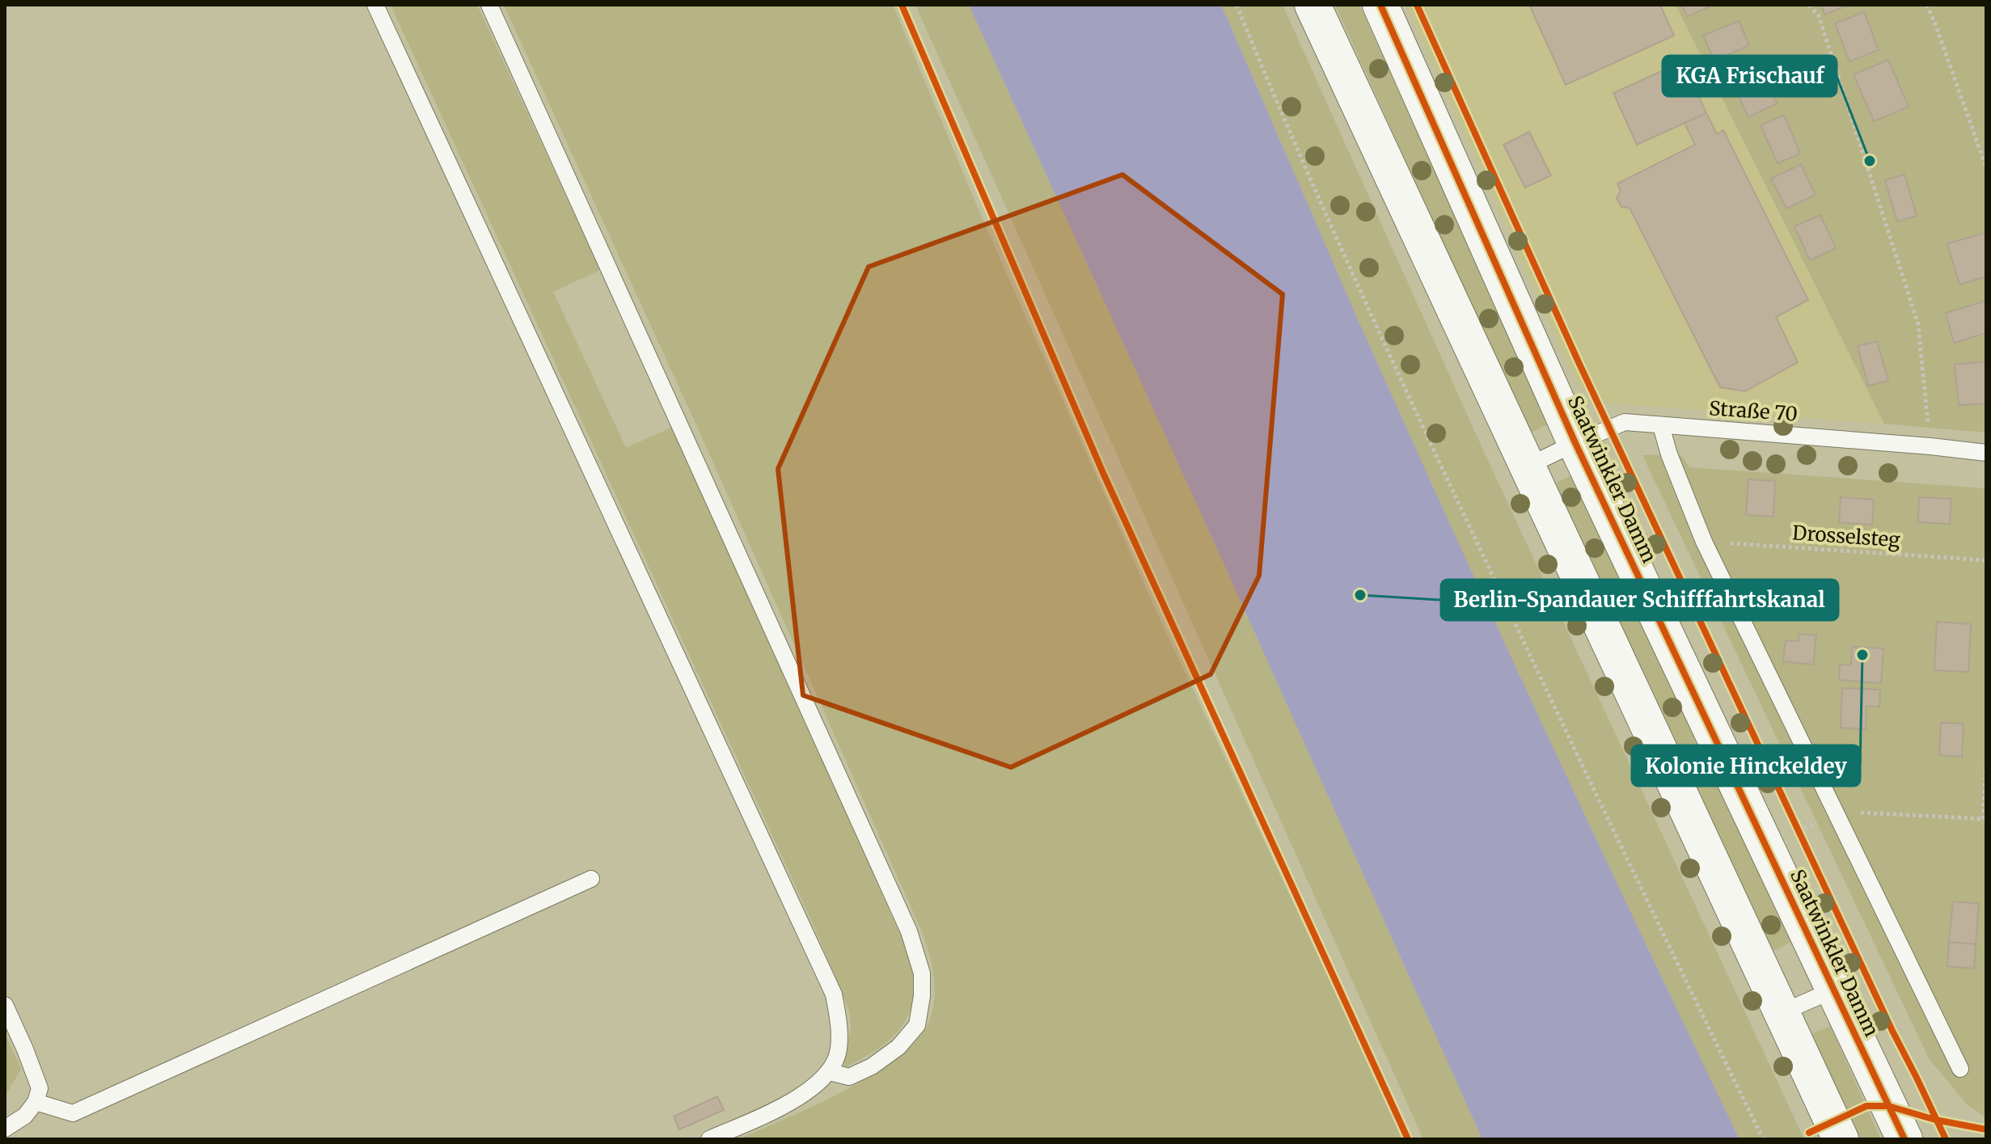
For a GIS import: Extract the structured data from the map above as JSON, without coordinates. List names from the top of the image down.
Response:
{
  "streets": {
    "main road": ["Saatwinkler Damm"],
    "lane": ["Straße 70"],
    "path": ["Drosselsteg"]
  },
  "crossings": [
    ["Straße 70", "Saatwinkler Damm"]
  ],
  "places": ["KGA Frischauf", "Berlin-Spandauer Schifffahrtskanal", "Kolonie Hinckeldey"]
}
